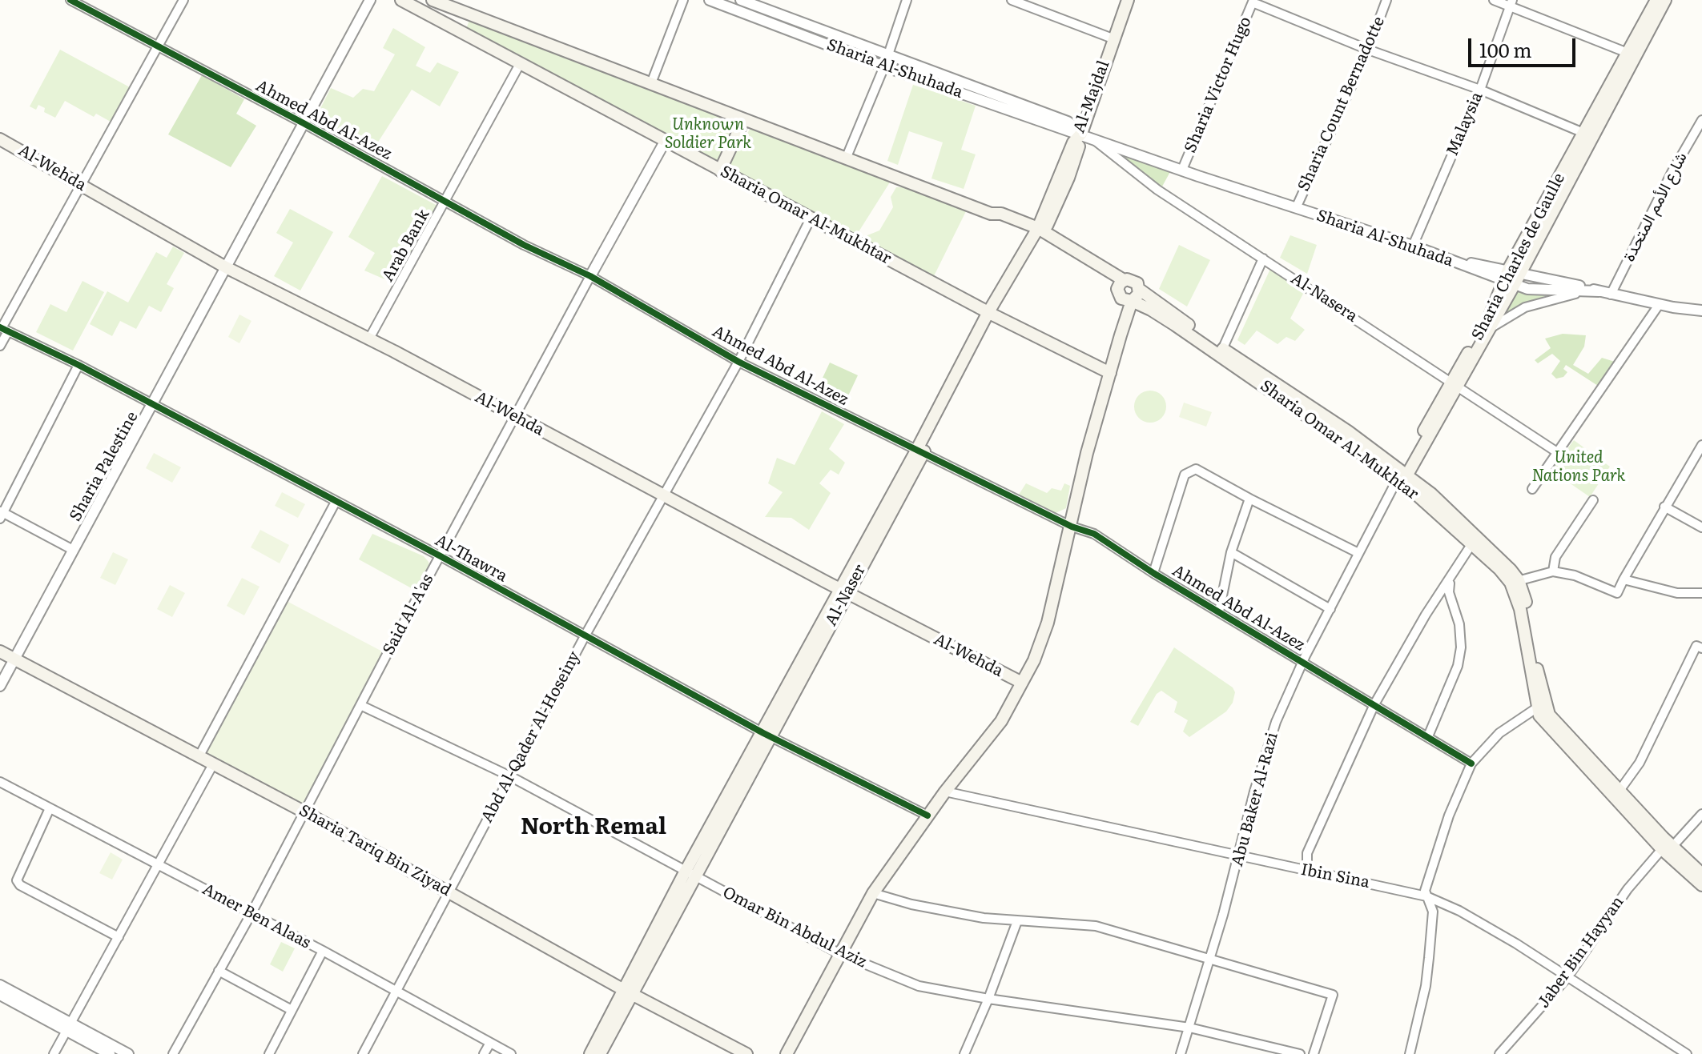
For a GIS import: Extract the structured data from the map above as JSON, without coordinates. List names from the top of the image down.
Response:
{
  "streets": {
    "main road": [
      "Al-Majdal",
      "Al-Wehda",
      "Sharia Omar Al-Mukhtar",
      "Sharia Charles de Gaulle",
      "Al-Naser",
      "Sharia Tariq Bin Ziyad"
    ],
    "street": [
      "Sharia Al-Shuhada",
      "Sharia Victor Hugo",
      "Sharia Count Bernadotte",
      "Ahmed Abd Al-Azez",
      "Malaysia",
      "شارع الأمم المتحدة",
      "Arab Bank",
      "Al-Nasera",
      "Sharia Palestine",
      "Al-Thawra",
      "Said Al-A'as",
      "Abd Al-Qader Al-Hoseiny",
      "Abu Baker Al-Razi",
      "Ibin Sina",
      "Amer Ben Alaas",
      "Omar Bin Abdul Aziz",
      "Jaber Bin Hayyan"
    ]
  },
  "crossings": [
    ["Sharia Al-Shuhada", "Sharia Victor Hugo"],
    ["Sharia Al-Shuhada", "Al-Majdal"],
    ["Sharia Al-Shuhada", "Sharia Count Bernadotte"],
    ["Sharia Al-Shuhada", "Malaysia"],
    ["Sharia Al-Shuhada", "شارع الأمم المتحدة"],
    ["Sharia Al-Shuhada", "Sharia Charles de Gaulle"],
    ["Sharia Al-Shuhada", "Al-Nasera"],
    ["Al-Majdal", "Al-Naser"],
    ["Ahmed Abd Al-Azez", "Arab Bank"],
    ["Ahmed Abd Al-Azez", "Sharia Palestine"],
    ["Ahmed Abd Al-Azez", "Al-Naser"],
    ["Ahmed Abd Al-Azez", "Said Al-A'as"],
    ["Ahmed Abd Al-Azez", "Abd Al-Qader Al-Hoseiny"],
    ["Ahmed Abd Al-Azez", "Abu Baker Al-Razi"],
    ["Al-Wehda", "Arab Bank"],
    ["Al-Wehda", "Sharia Palestine"],
    ["Al-Wehda", "Al-Naser"],
    ["Al-Wehda", "Said Al-A'as"],
    ["Al-Wehda", "Abd Al-Qader Al-Hoseiny"],
    ["Sharia Omar Al-Mukhtar", "Arab Bank"],
    ["Sharia Omar Al-Mukhtar", "Sharia Charles de Gaulle"],
    ["Sharia Omar Al-Mukhtar", "Al-Naser"],
    ["Sharia Omar Al-Mukhtar", "Said Al-A'as"],
    ["Sharia Omar Al-Mukhtar", "Abd Al-Qader Al-Hoseiny"],
    ["Sharia Omar Al-Mukhtar", "Abu Baker Al-Razi"],
    ["Sharia Omar Al-Mukhtar", "Jaber Bin Hayyan"],
    ["Sharia Charles de Gaulle", "Al-Nasera"],
    ["Sharia Charles de Gaulle", "Abu Baker Al-Razi"],
    ["Sharia Palestine", "Al-Thawra"],
    ["Sharia Palestine", "Sharia Tariq Bin Ziyad"],
    ["Al-Thawra", "Al-Naser"],
    ["Al-Thawra", "Said Al-A'as"],
    ["Al-Thawra", "Abd Al-Qader Al-Hoseiny"],
    ["Al-Naser", "Sharia Tariq Bin Ziyad"],
    ["Al-Naser", "Omar Bin Abdul Aziz"],
    ["Said Al-A'as", "Sharia Tariq Bin Ziyad"],
    ["Said Al-A'as", "Amer Ben Alaas"],
    ["Said Al-A'as", "Omar Bin Abdul Aziz"],
    ["Abd Al-Qader Al-Hoseiny", "Sharia Tariq Bin Ziyad"],
    ["Abd Al-Qader Al-Hoseiny", "Amer Ben Alaas"],
    ["Abd Al-Qader Al-Hoseiny", "Omar Bin Abdul Aziz"],
    ["Abu Baker Al-Razi", "Ibin Sina"],
    ["Abu Baker Al-Razi", "Omar Bin Abdul Aziz"],
    ["Ibin Sina", "Jaber Bin Hayyan"]
  ],
  "districts": ["North Remal"],
  "parks": ["Unknown Soldier Park", "United Nations Park"],
  "scale_bar": "100 m"
}
